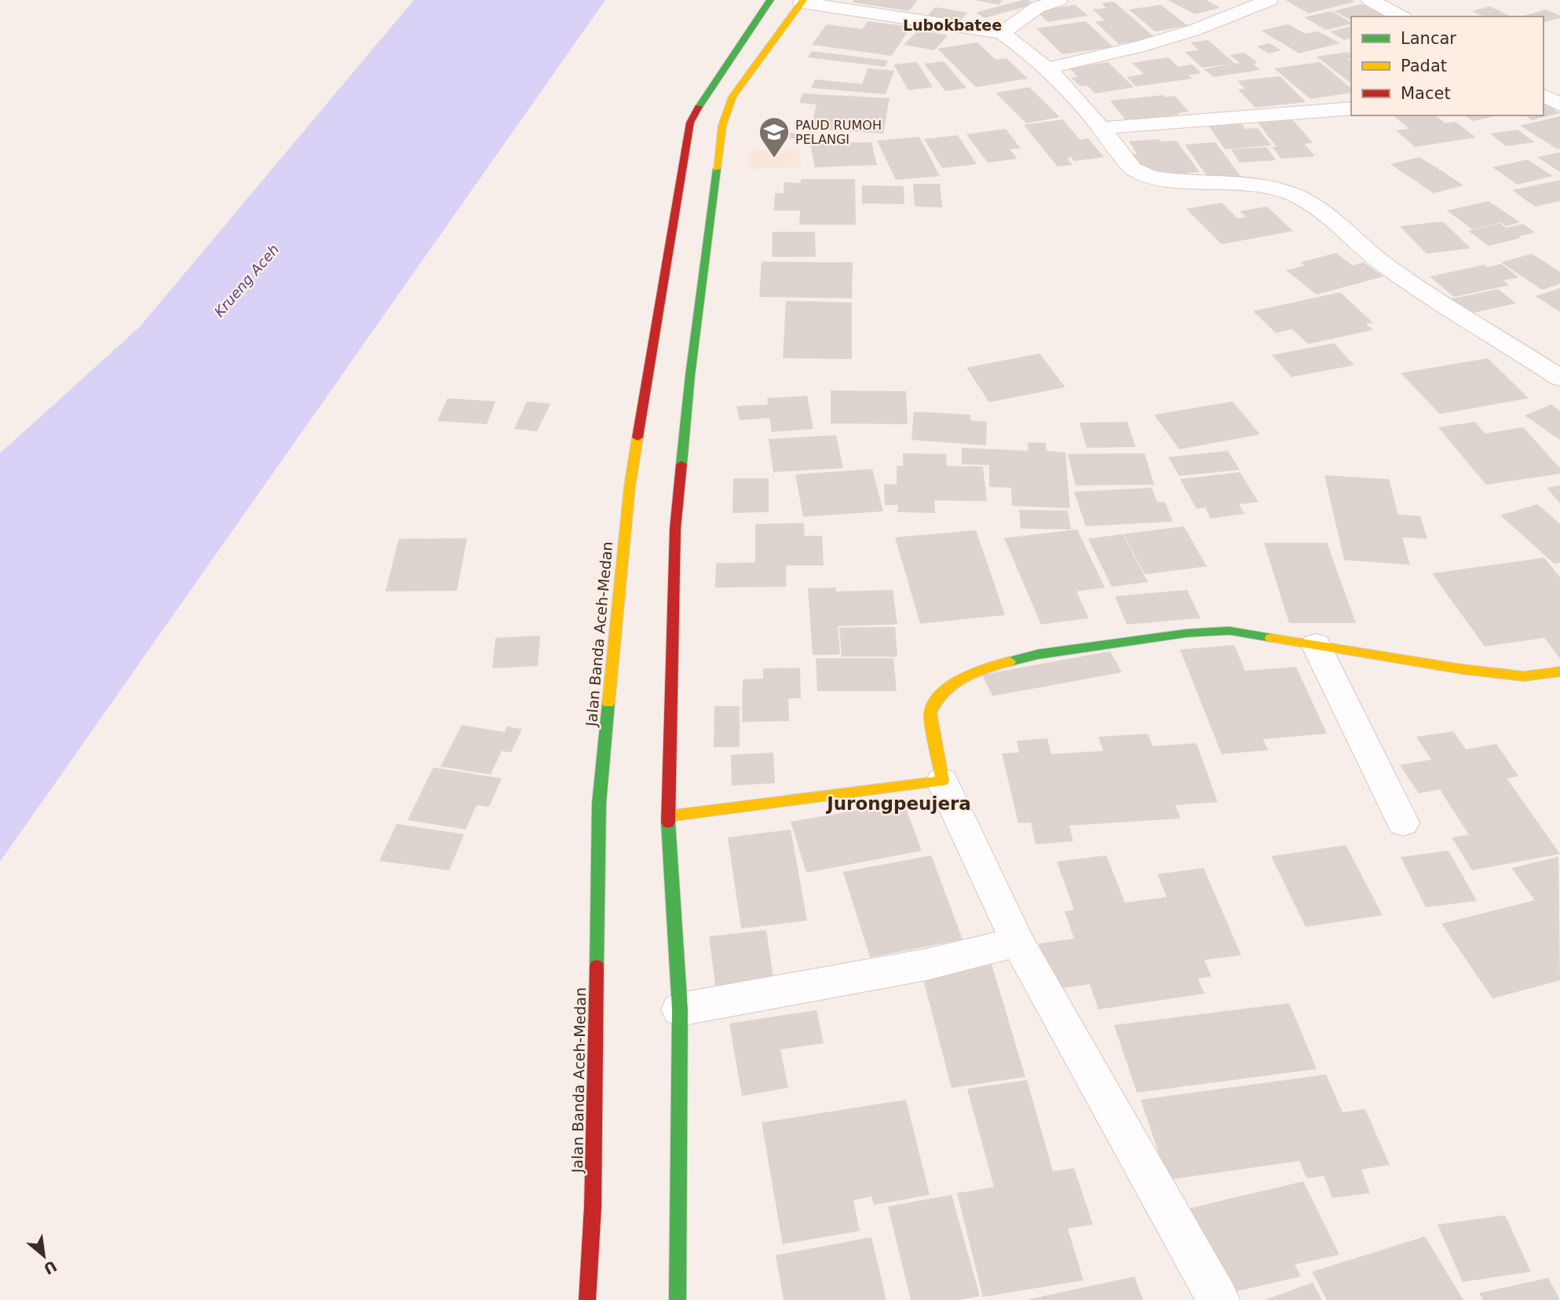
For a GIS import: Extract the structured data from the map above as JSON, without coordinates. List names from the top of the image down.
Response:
{
  "streets": {
    "main road": ["Jalan Banda Aceh-Medan"]
  },
  "districts": ["Lubokbatee", "Jurongpeujera"],
  "water": ["Krueng Aceh"],
  "places": {
    "school or university": ["PAUD RUMOH PELANGI"]
  },
  "legend": ["Lancar", "Padat", "Macet"],
  "north": "bottom right"
}
